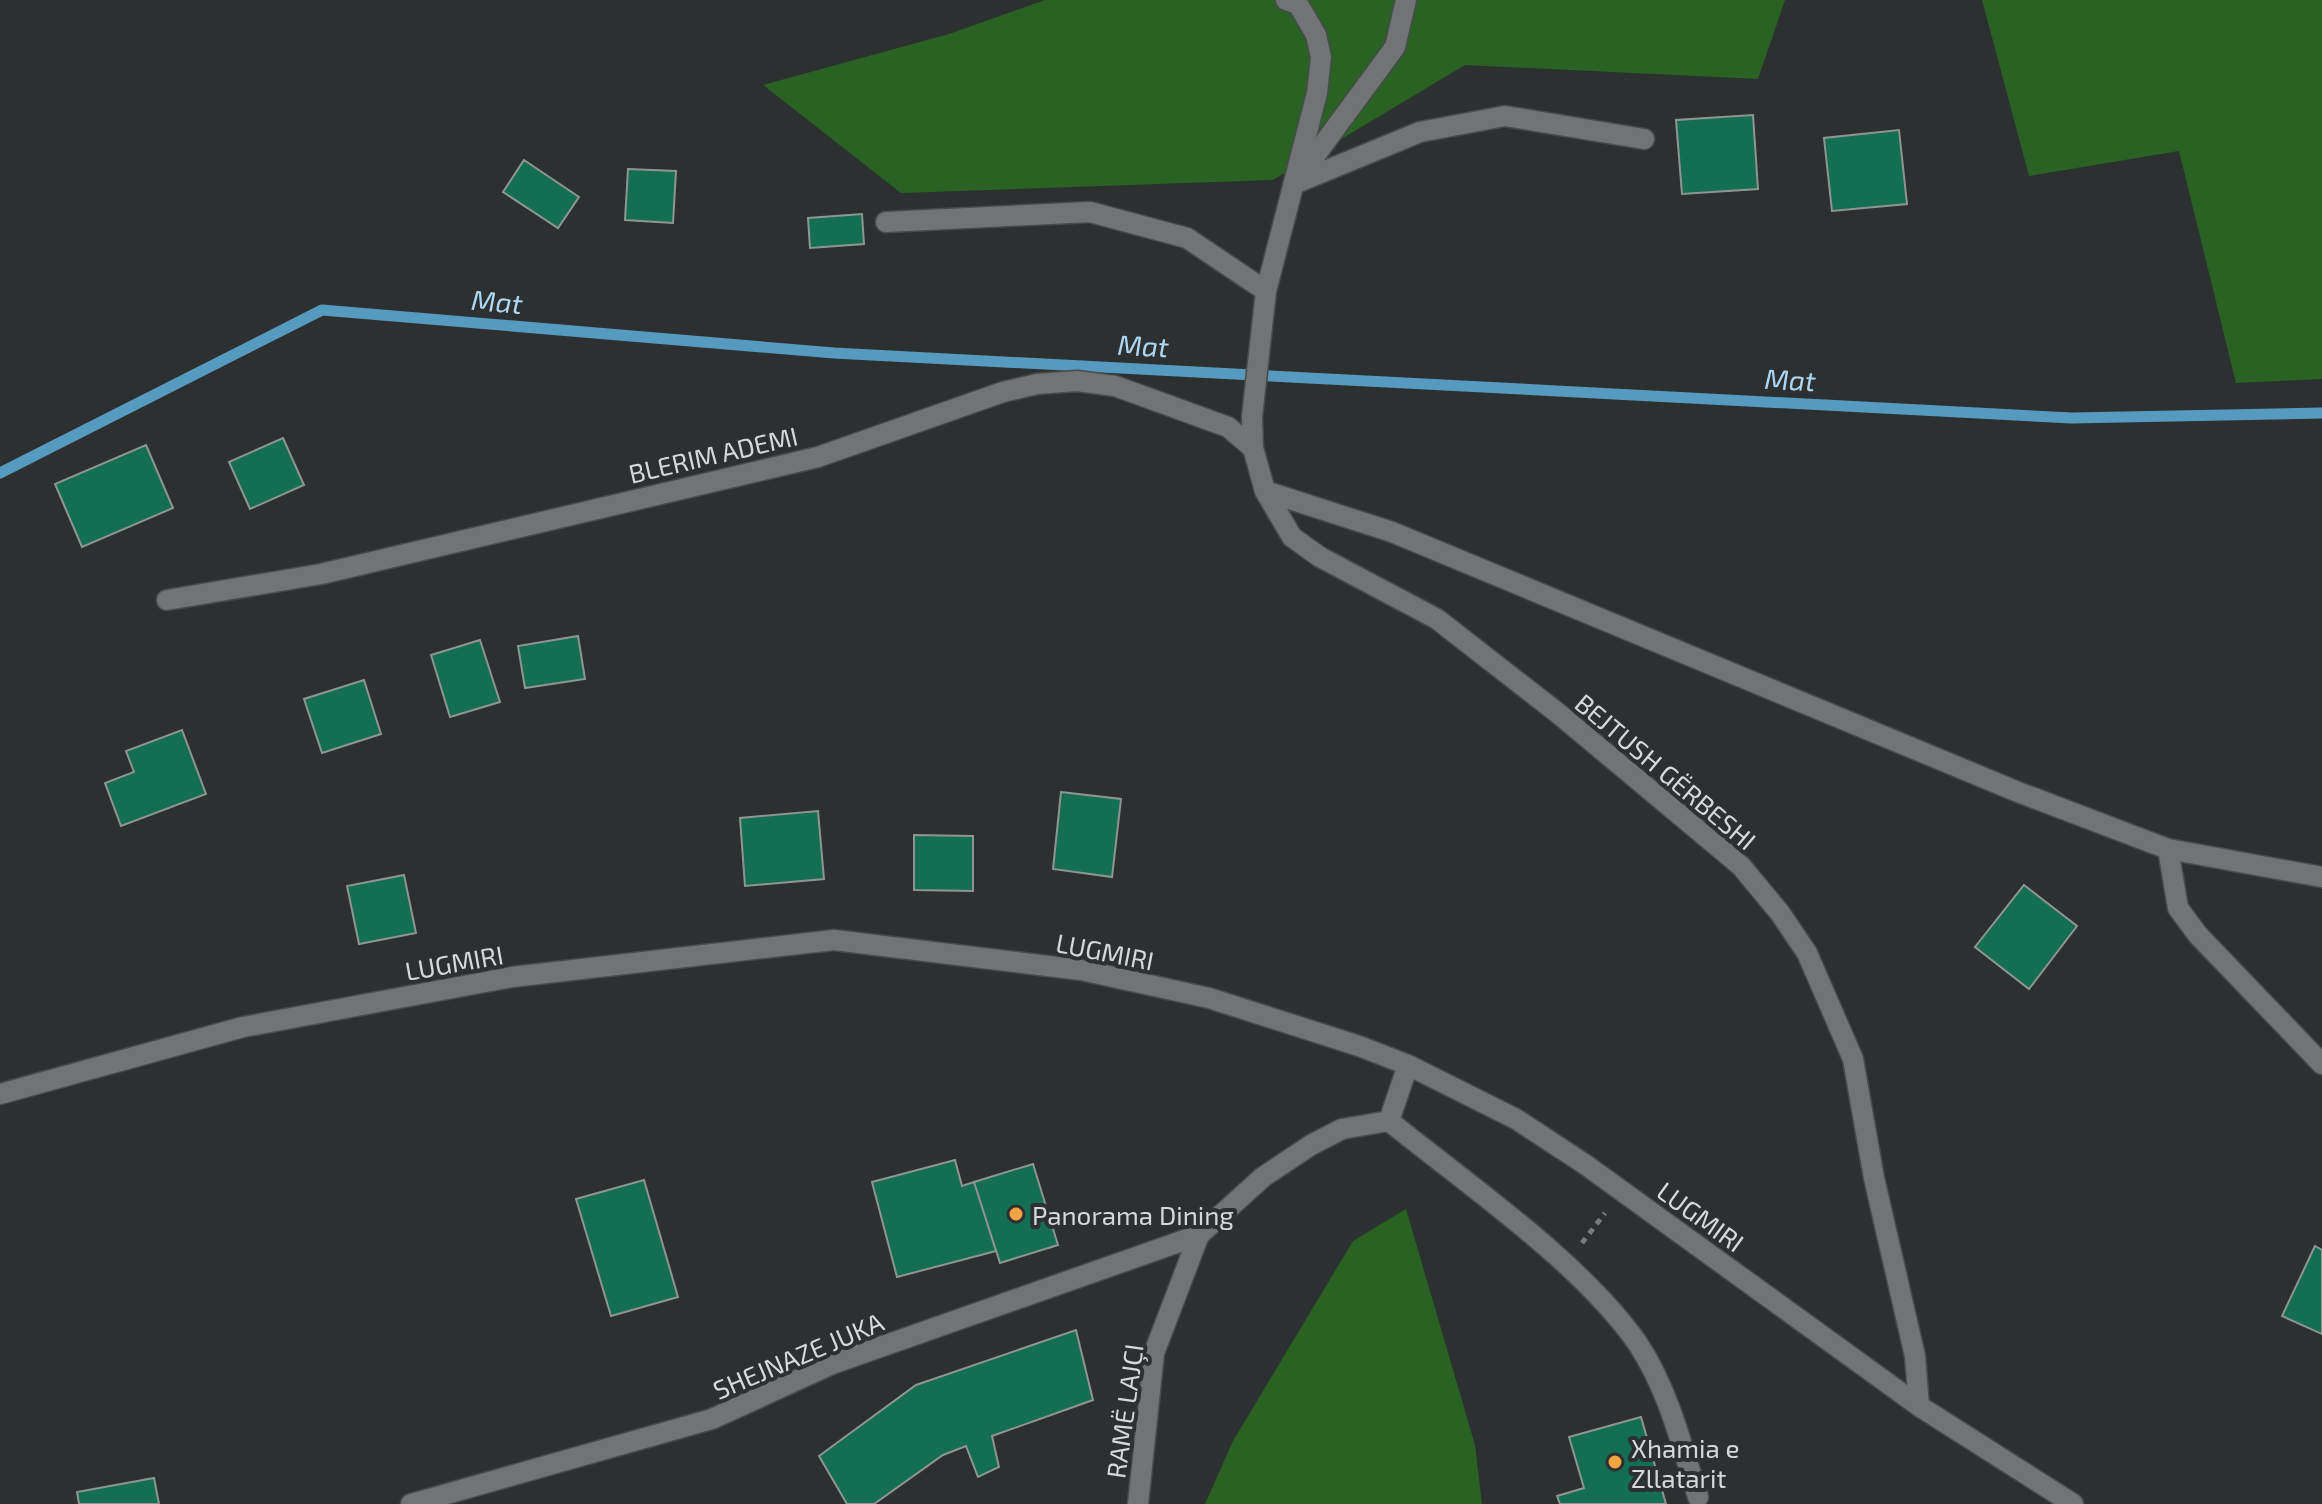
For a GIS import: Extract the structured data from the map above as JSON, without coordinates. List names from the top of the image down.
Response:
{
  "streets": {
    "street": [
      "BLERIM ADEMI",
      "BEJTUSH GËRBESHI",
      "LUGMIRI",
      "SHEJNAZE JUKA",
      "RAMË LAJÇI"
    ]
  },
  "crossings": [
    ["BLERIM ADEMI", "BEJTUSH GËRBESHI"],
    ["BEJTUSH GËRBESHI", "LUGMIRI"],
    ["SHEJNAZE JUKA", "RAMË LAJÇI"]
  ],
  "water": ["Mat"],
  "places": ["Panorama Dining", "Xhamia e Zllatarit"]
}
